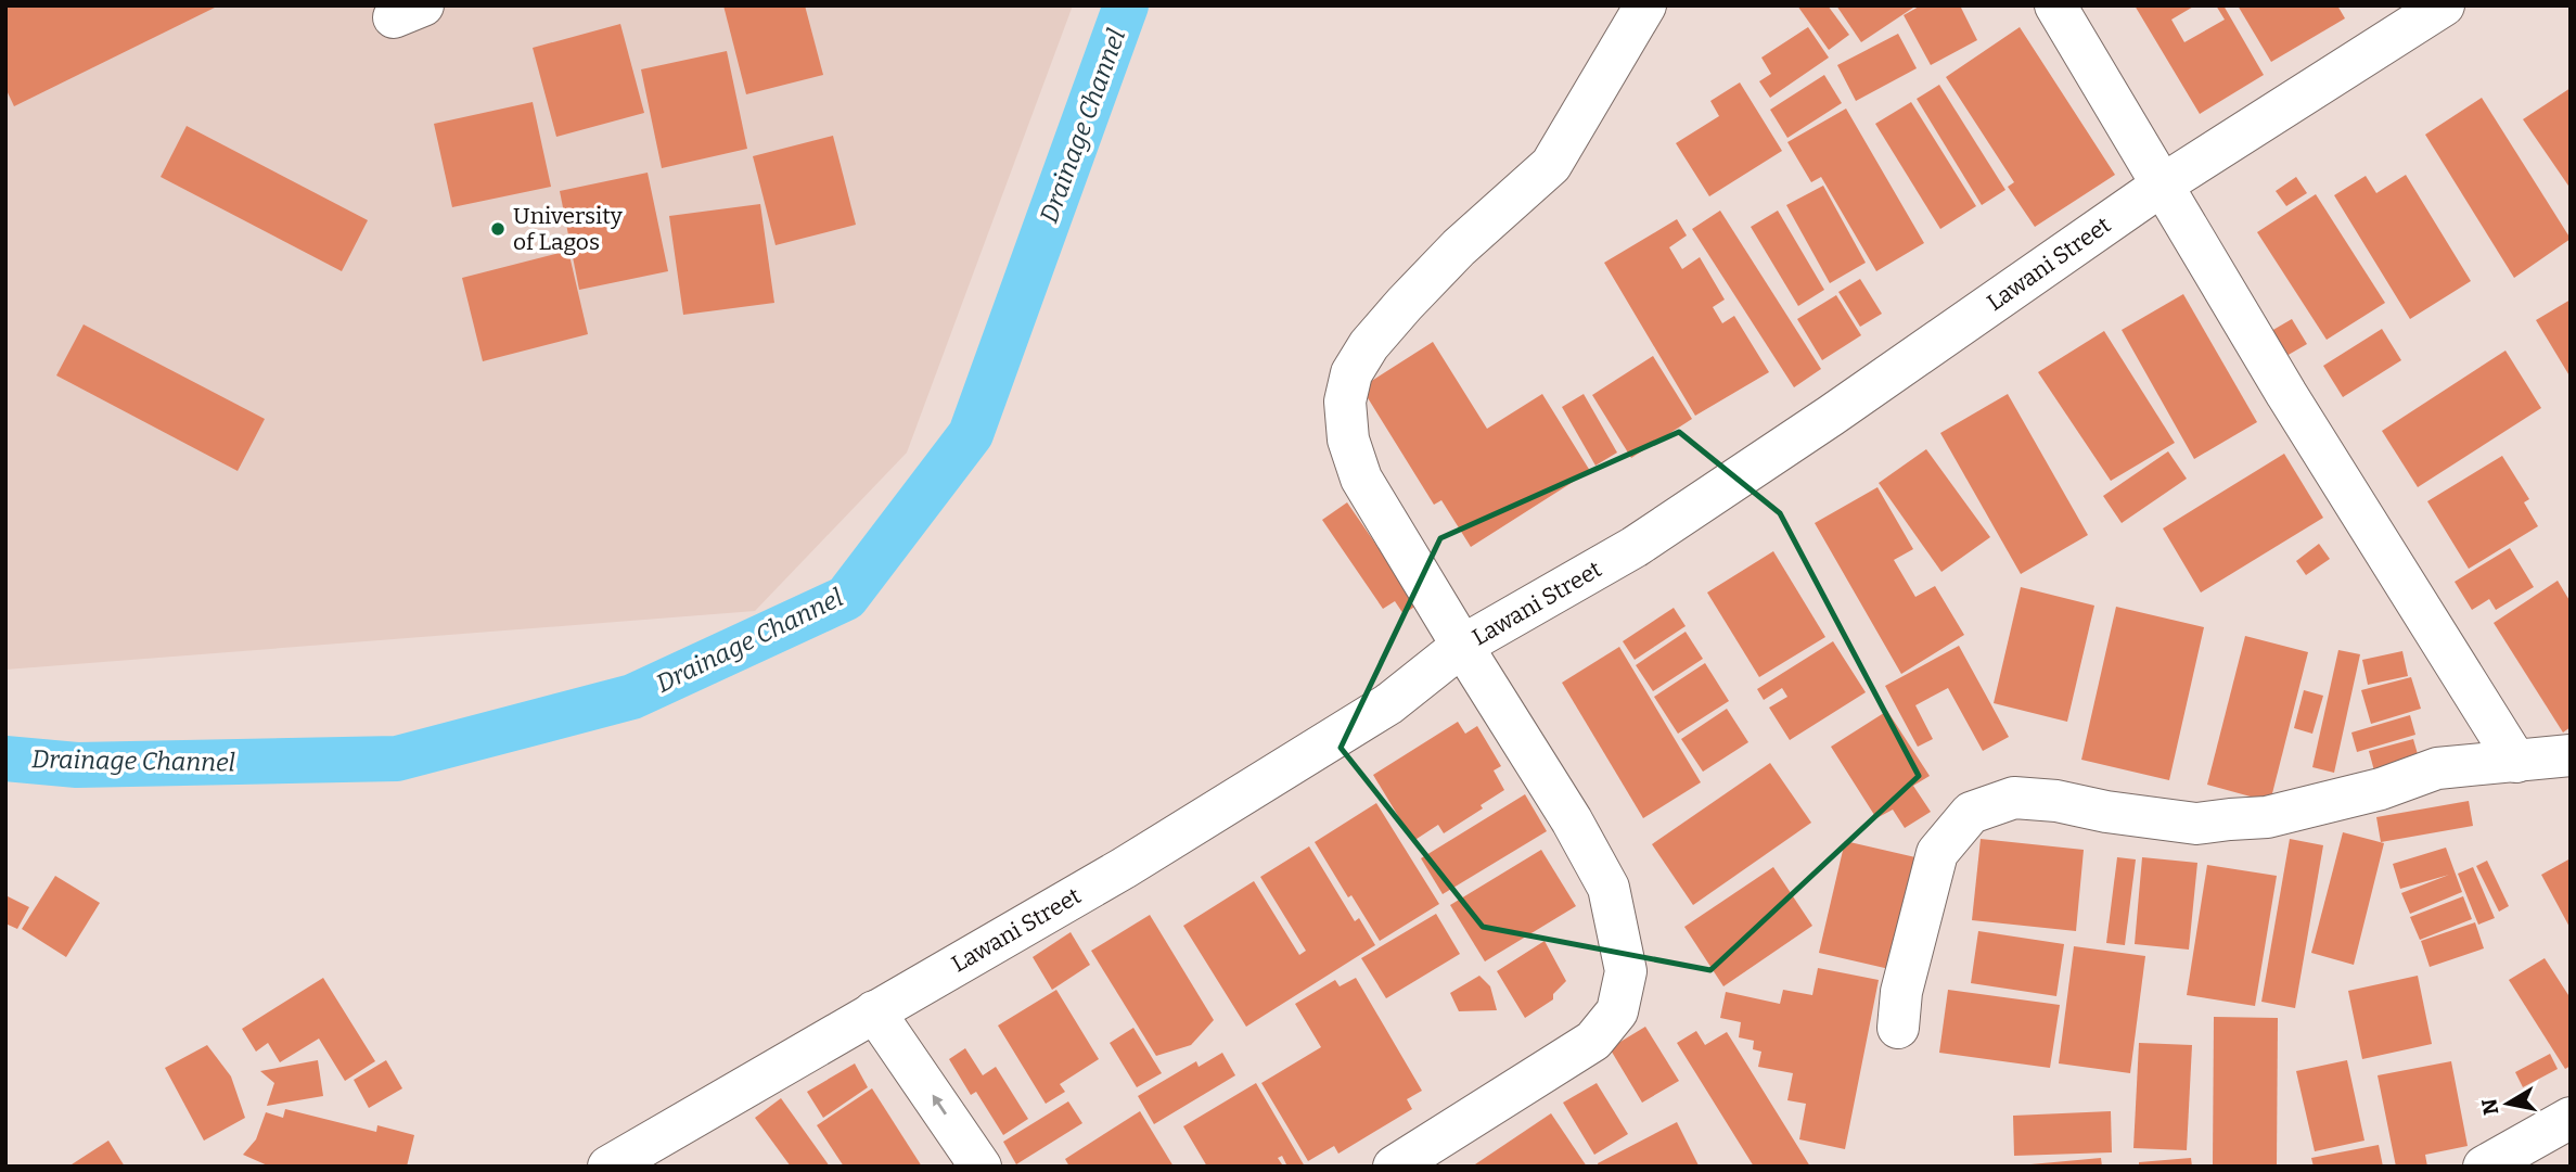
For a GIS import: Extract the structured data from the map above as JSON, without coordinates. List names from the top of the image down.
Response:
{
  "streets": {
    "street": ["Lawani Street"]
  },
  "water": ["Drainage Channel"],
  "places": ["University of Lagos"],
  "north": "left"
}
